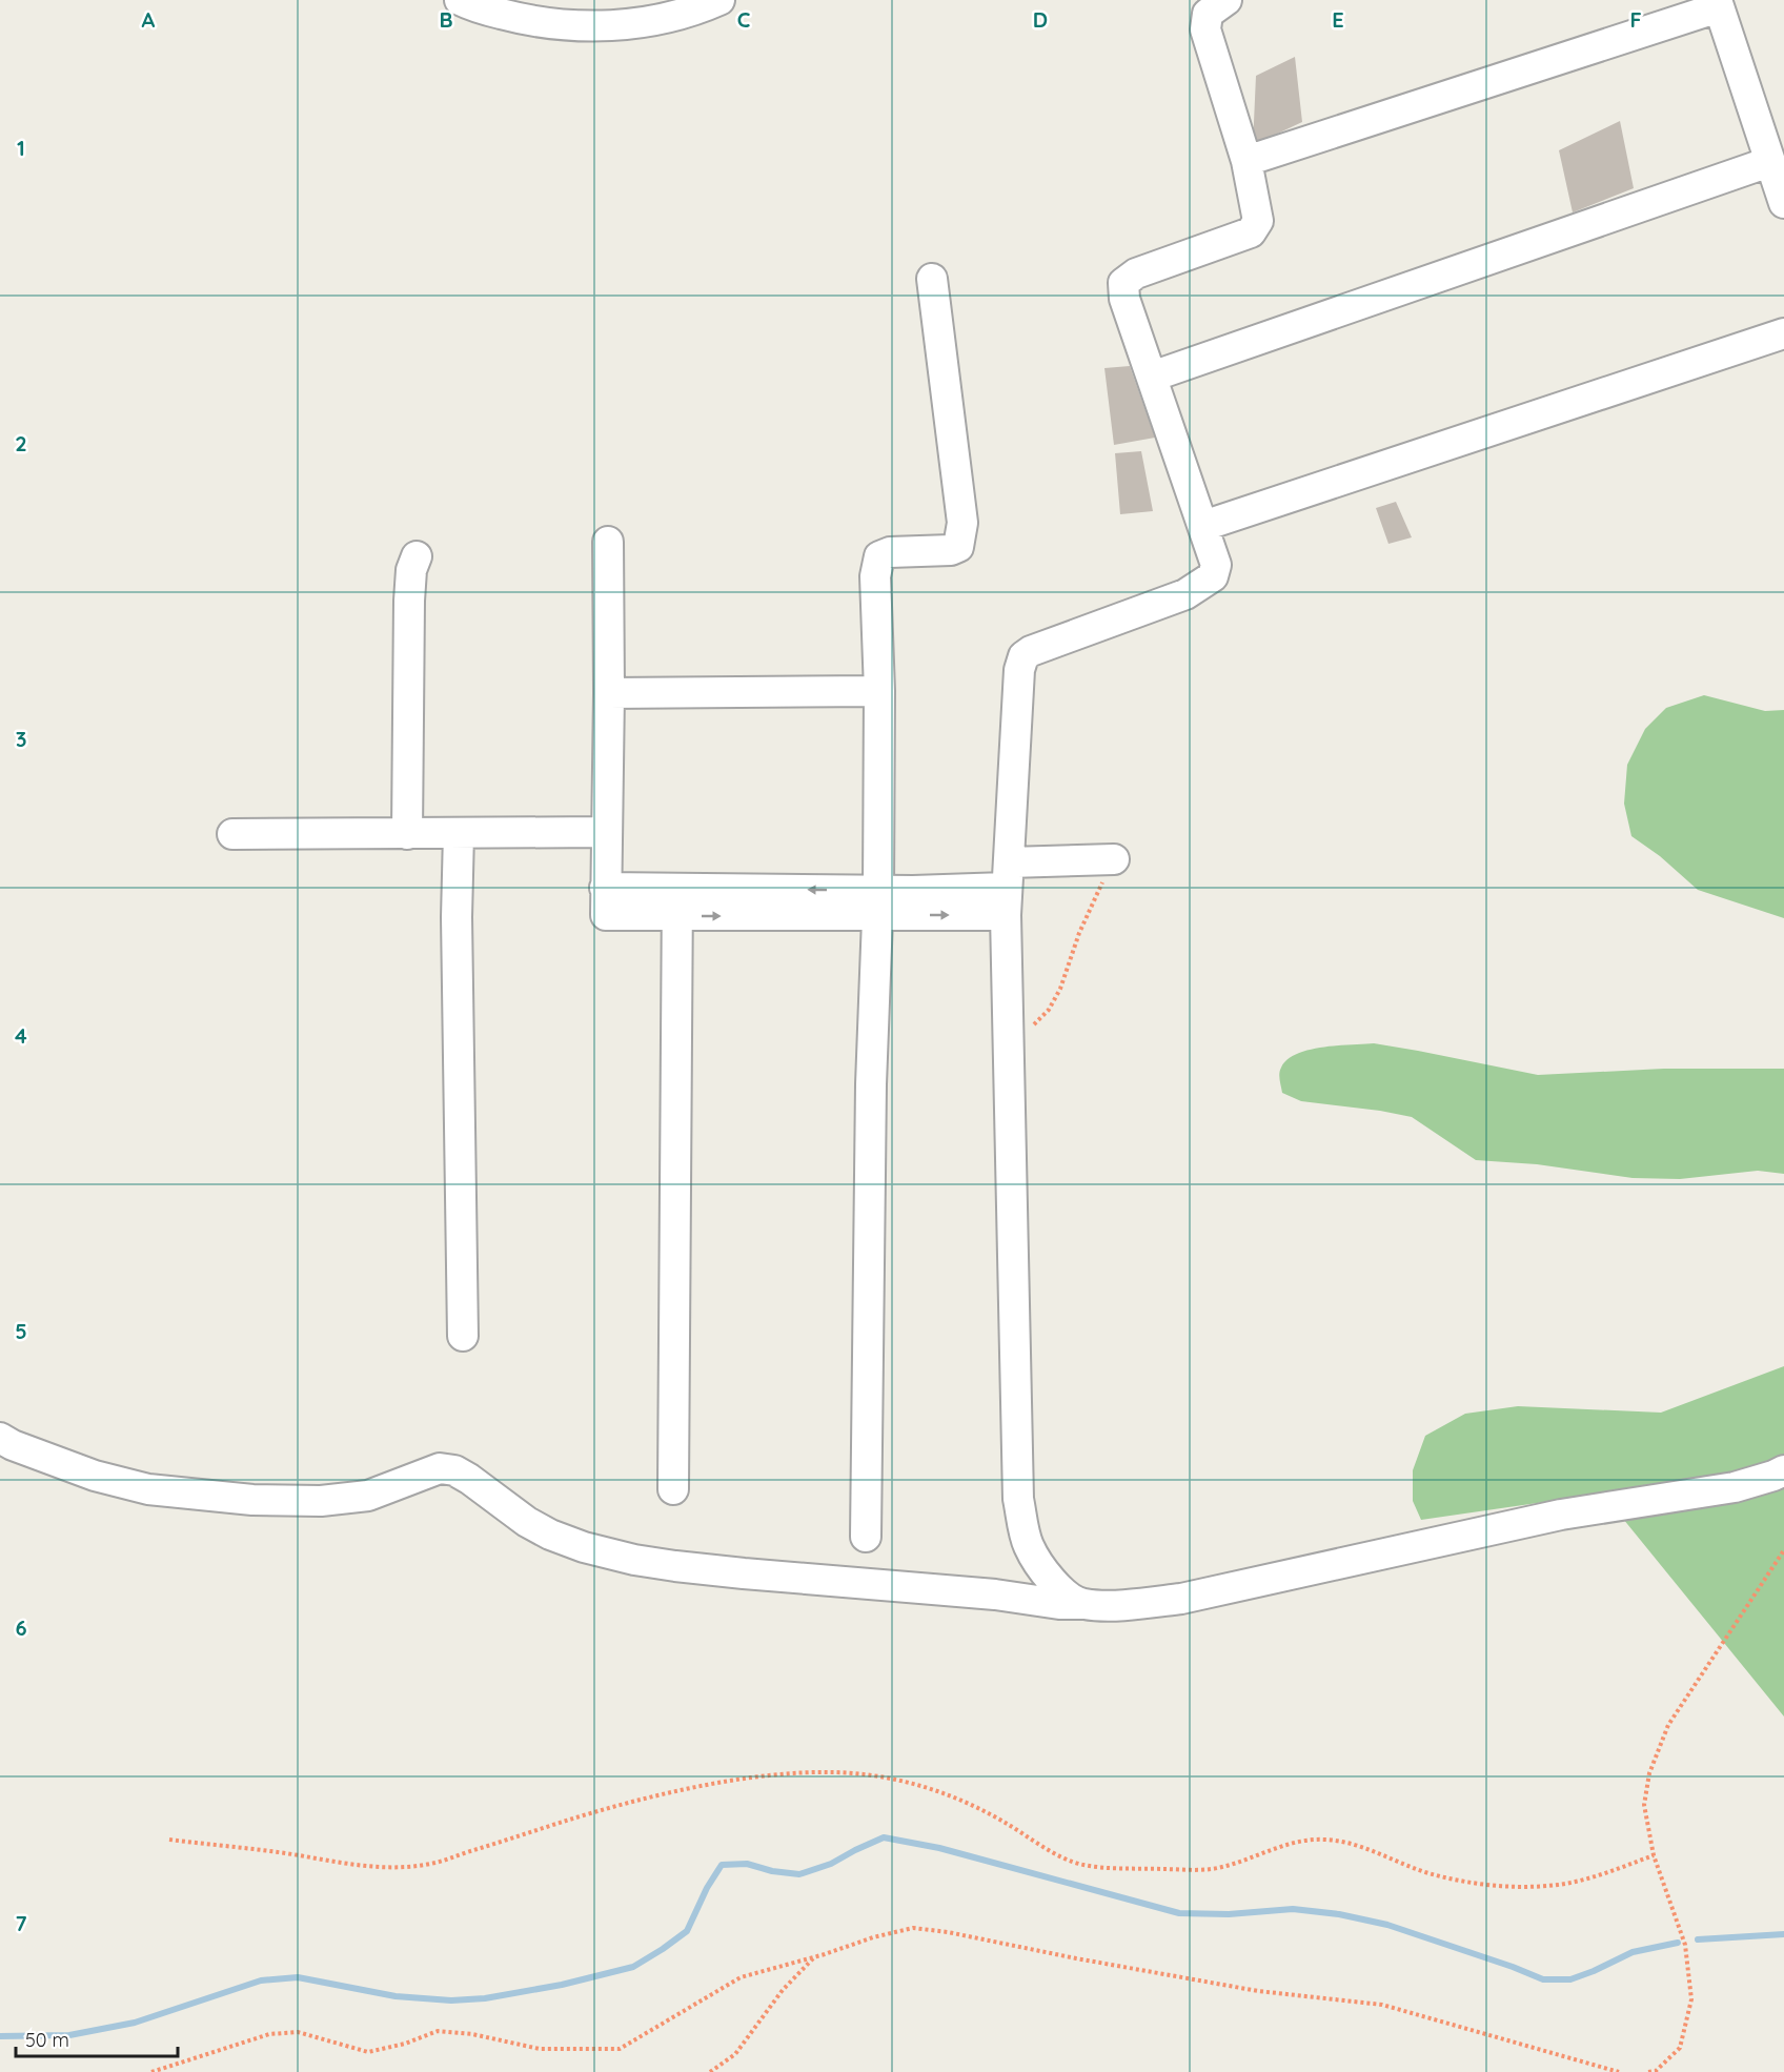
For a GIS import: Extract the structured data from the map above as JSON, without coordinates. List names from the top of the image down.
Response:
{
  "scale_bar": "50 m",
  "grid": {
    "columns": [
      "A",
      "B",
      "C",
      "D",
      "E",
      "F"
    ],
    "rows": [
      "1",
      "2",
      "3",
      "4",
      "5",
      "6",
      "7"
    ]
  }
}
